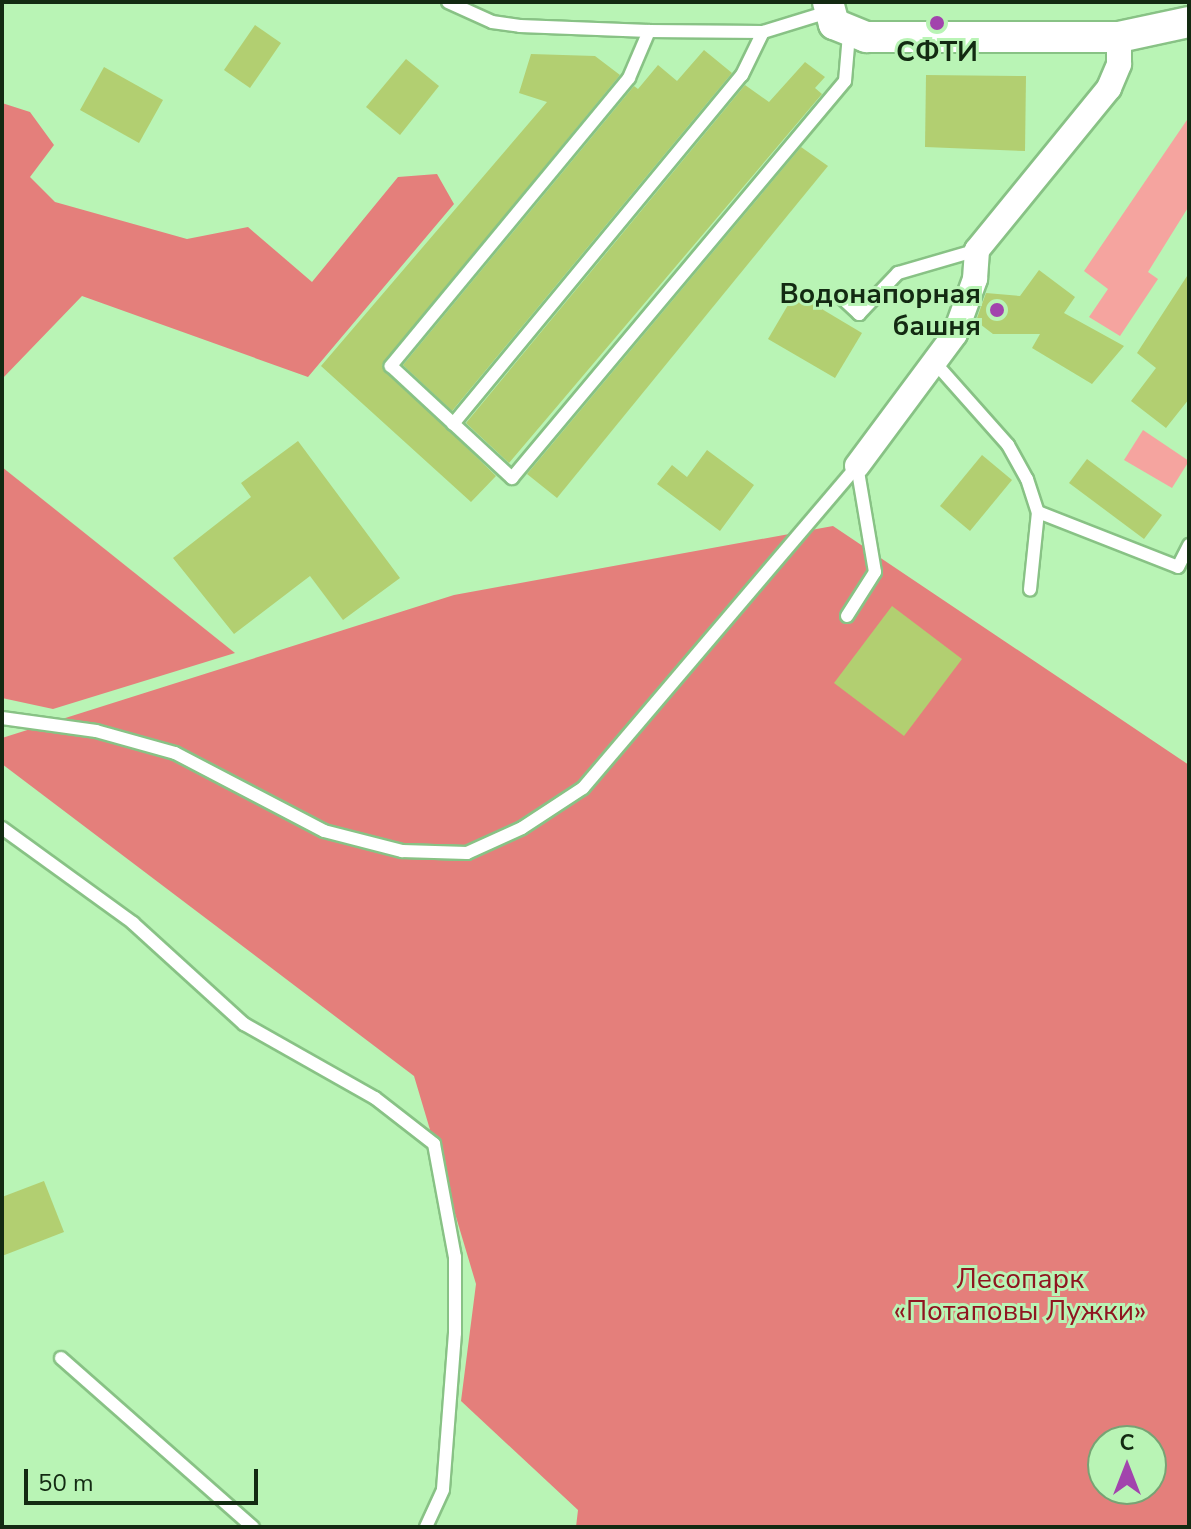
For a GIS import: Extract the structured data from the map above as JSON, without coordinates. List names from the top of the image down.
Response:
{
  "parks": ["Лесопарк «Потаповы Лужки»"],
  "places": ["СФТИ", "Водонапорная башня"],
  "scale_bar": "50 m",
  "north": "top"
}
